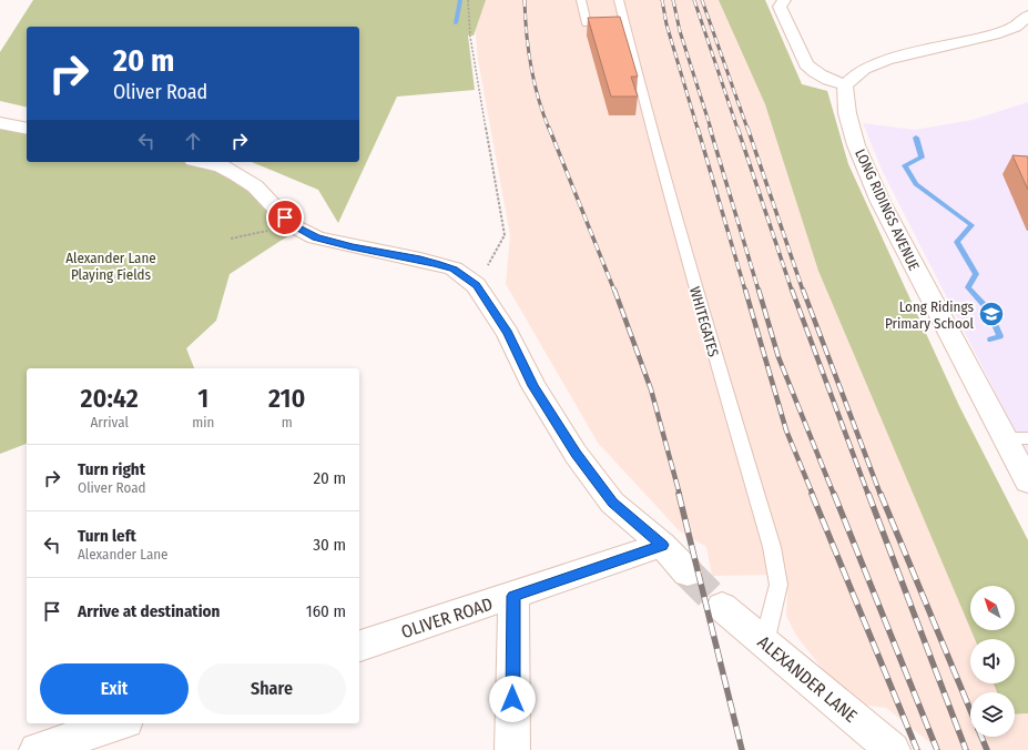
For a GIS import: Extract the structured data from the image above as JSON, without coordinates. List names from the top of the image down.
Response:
{
  "streets": {
    "street": ["LONG RIDINGS AVENUE", "OLIVER ROAD", "ALEXANDER LANE"],
    "lane": ["WHITEGATES"]
  },
  "crossings": [
    ["WHITEGATES", "ALEXANDER LANE"]
  ],
  "parks": ["Alexander Lane Playing Fields"],
  "places": {
    "school or university": ["Long Ridings Primary School"]
  },
  "north": "top left",
  "page": {
    "turn": ["20 m", "Oliver Road"],
    "eta": [
      "20:42",
      "Arrival",
      "1",
      "min",
      "210",
      "m"
    ],
    "list": [
      {
        "name": "Turn right",
        "note": "Oliver Road",
        "value": "20 m"
      },
      {
        "name": "Turn left",
        "note": "Alexander Lane",
        "value": "30 m"
      },
      {
        "name": "Arrive at destination",
        "value": "160 m"
      }
    ],
    "buttons": ["Exit", "Share"]
  }
}
